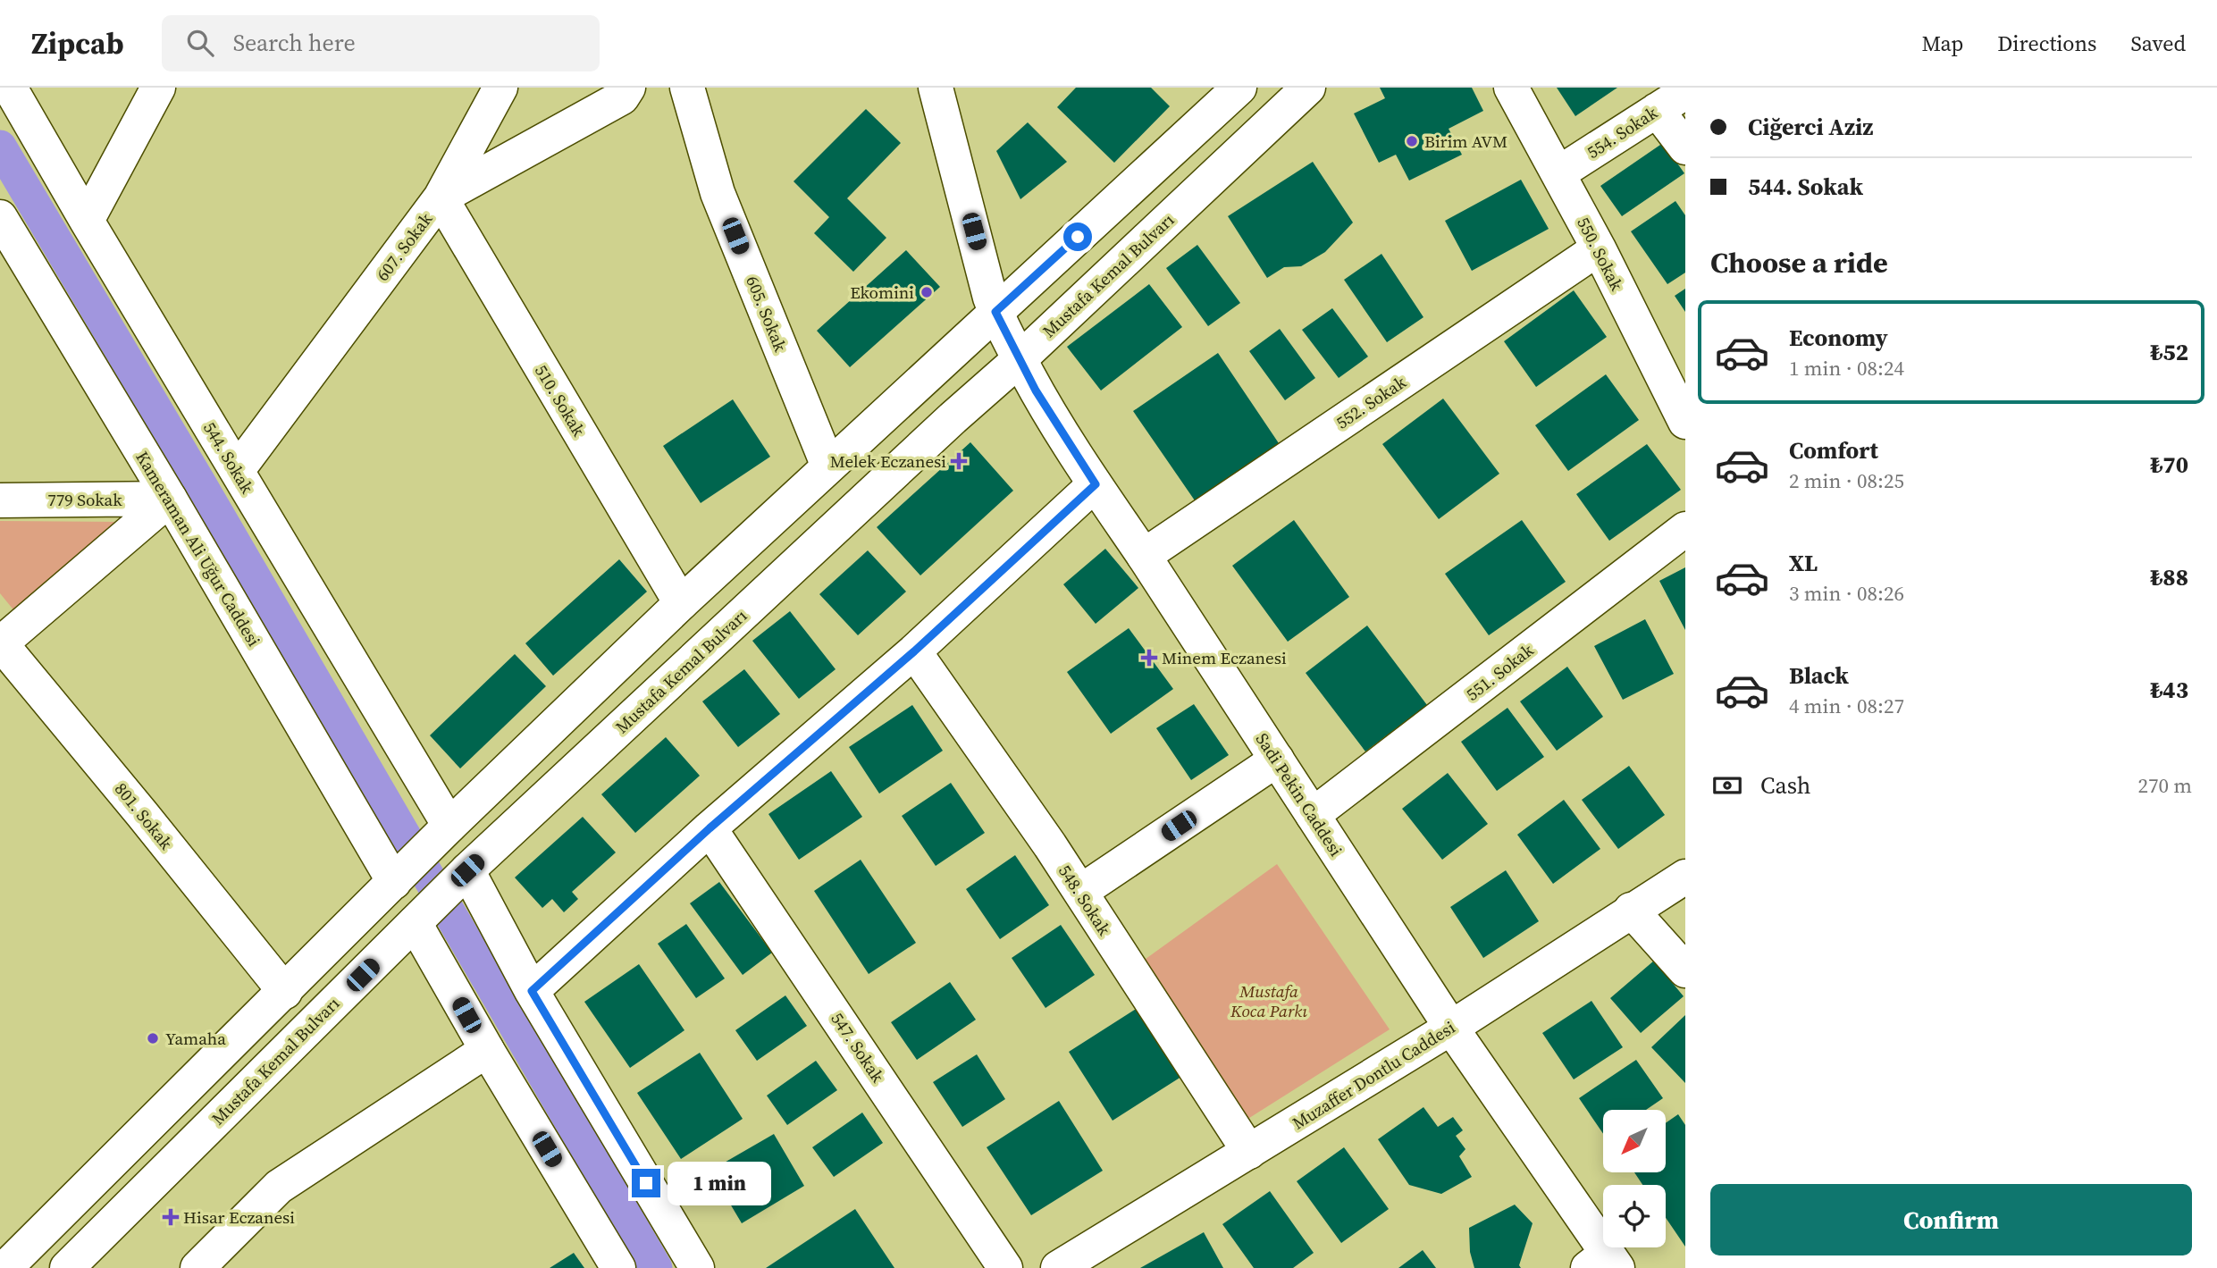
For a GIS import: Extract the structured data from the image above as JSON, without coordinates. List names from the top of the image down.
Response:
{
  "streets": {
    "street": [
      "554. Sokak",
      "607. Sokak",
      "550. Sokak",
      "Mustafa Kemal Bulvarı",
      "605. Sokak",
      "510. Sokak",
      "552. Sokak",
      "544. Sokak",
      "779 Sokak",
      "Kameraman Ali Uğur Caddesi",
      "551. Sokak",
      "Sadi Pekin Caddesi",
      "801. Sokak",
      "548. Sokak",
      "547. Sokak",
      "Muzaffer Dontlu Caddesi"
    ]
  },
  "crossings": [
    ["554. Sokak", "550. Sokak"],
    ["607. Sokak", "510. Sokak"],
    ["607. Sokak", "544. Sokak"],
    ["550. Sokak", "552. Sokak"],
    ["Mustafa Kemal Bulvarı", "Sadi Pekin Caddesi"],
    ["552. Sokak", "Sadi Pekin Caddesi"],
    ["779 Sokak", "Kameraman Ali Uğur Caddesi"],
    ["551. Sokak", "Sadi Pekin Caddesi"],
    ["Sadi Pekin Caddesi", "Muzaffer Dontlu Caddesi"],
    ["548. Sokak", "Muzaffer Dontlu Caddesi"]
  ],
  "parks": ["Mustafa Koca Parkı"],
  "places": {
    "other": ["Birim AVM", "Ekomini", "Yamaha"],
    "health": ["Melek Eczanesi", "Minem Eczanesi", "Hisar Eczanesi"]
  },
  "north": "bottom left",
  "page": {
    "header": "Zipcab",
    "search": "Search here",
    "nav": ["Map", "Directions", "Saved"],
    "banner": ["Ciğerci Aziz", "544. Sokak"],
    "heading": "Choose a ride",
    "list": [
      {
        "name": "Economy",
        "note": "1 min · 08:24",
        "value": "₺52"
      },
      {
        "name": "Comfort",
        "note": "2 min · 08:25",
        "value": "₺70"
      },
      {
        "name": "XL",
        "note": "3 min · 08:26",
        "value": "₺88"
      },
      {
        "name": "Black",
        "note": "4 min · 08:27",
        "value": "₺43"
      }
    ],
    "pay": ["Cash", "270 m"],
    "bubble": "1 min",
    "buttons": "Confirm"
  }
}
